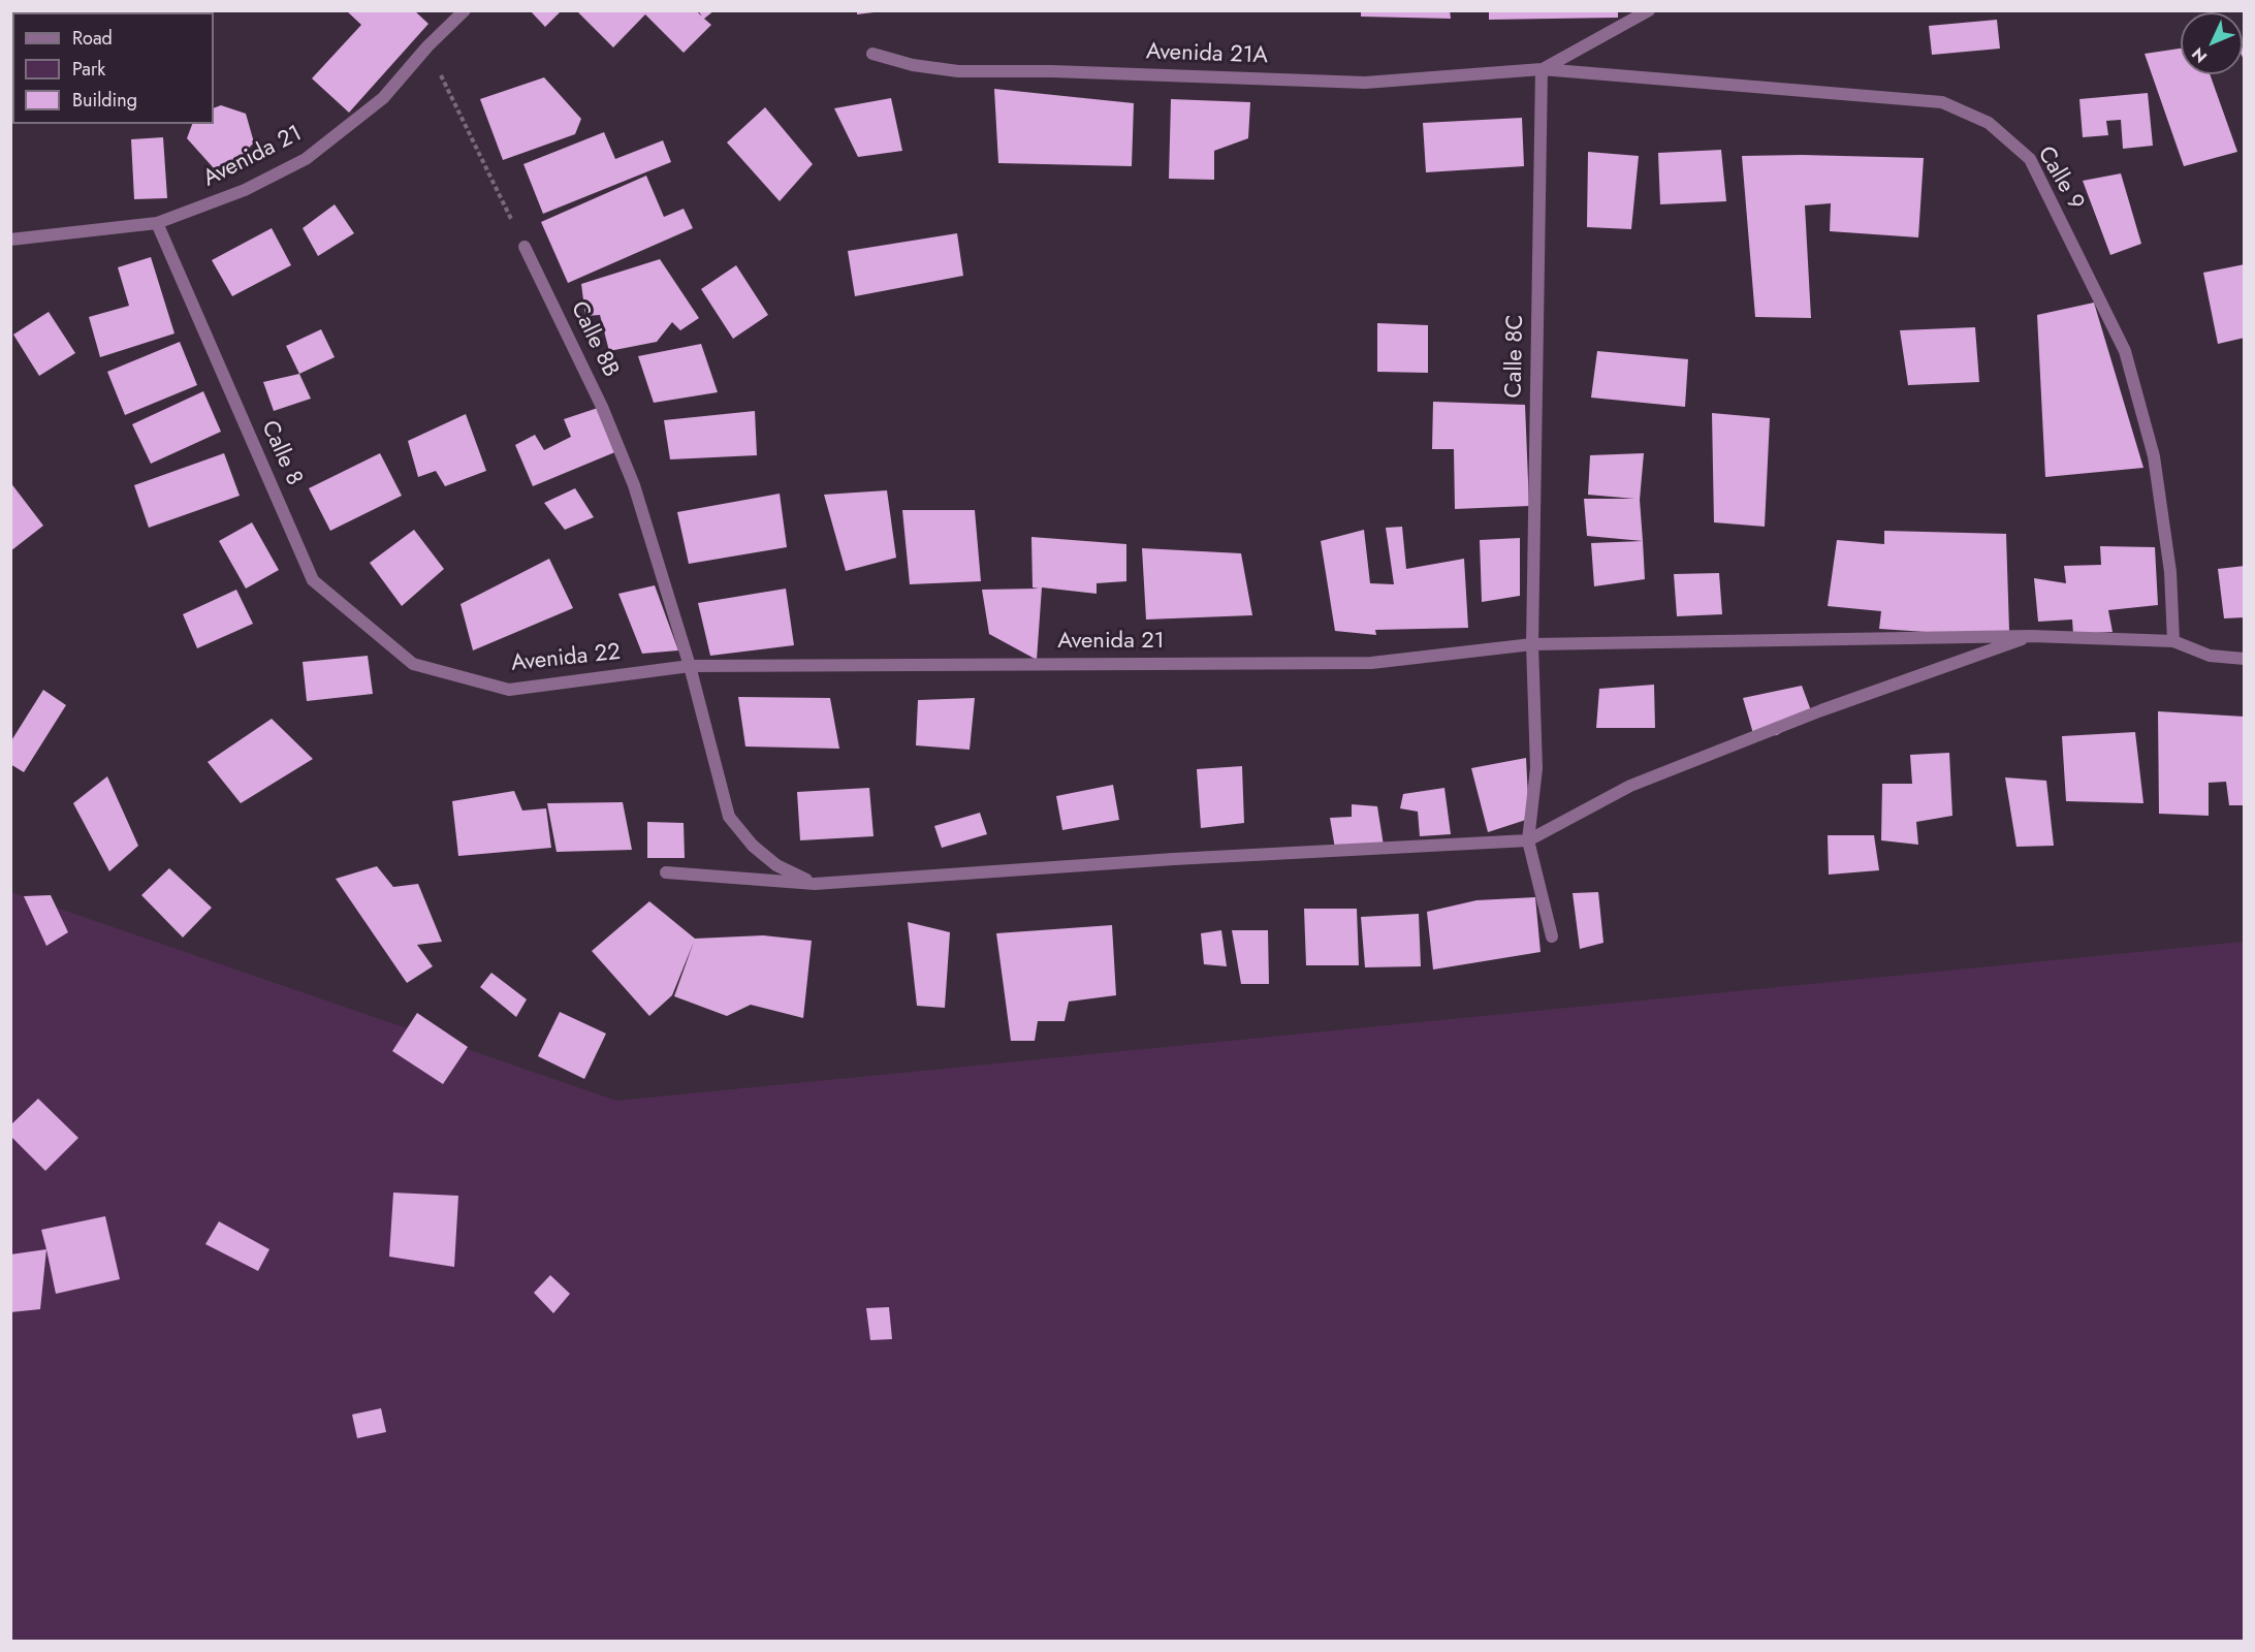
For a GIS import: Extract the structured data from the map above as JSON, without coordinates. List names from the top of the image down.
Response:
{
  "streets": {
    "street": [
      "Avenida 21A",
      "Avenida 21",
      "Calle 9",
      "Calle 8B",
      "Calle 8C",
      "Calle 8",
      "Avenida 22"
    ]
  },
  "crossings": [
    ["Avenida 21A", "Calle 9"],
    ["Avenida 21A", "Calle 8C"],
    ["Avenida 21", "Calle 9"],
    ["Avenida 21", "Calle 8B"],
    ["Avenida 21", "Calle 8C"],
    ["Avenida 21", "Calle 8"],
    ["Avenida 21", "Avenida 22"],
    ["Calle 9", "Calle 8C"],
    ["Calle 8B", "Avenida 22"],
    ["Calle 8", "Avenida 22"]
  ],
  "legend": ["Road", "Park", "Building"],
  "north": "bottom left"
}
